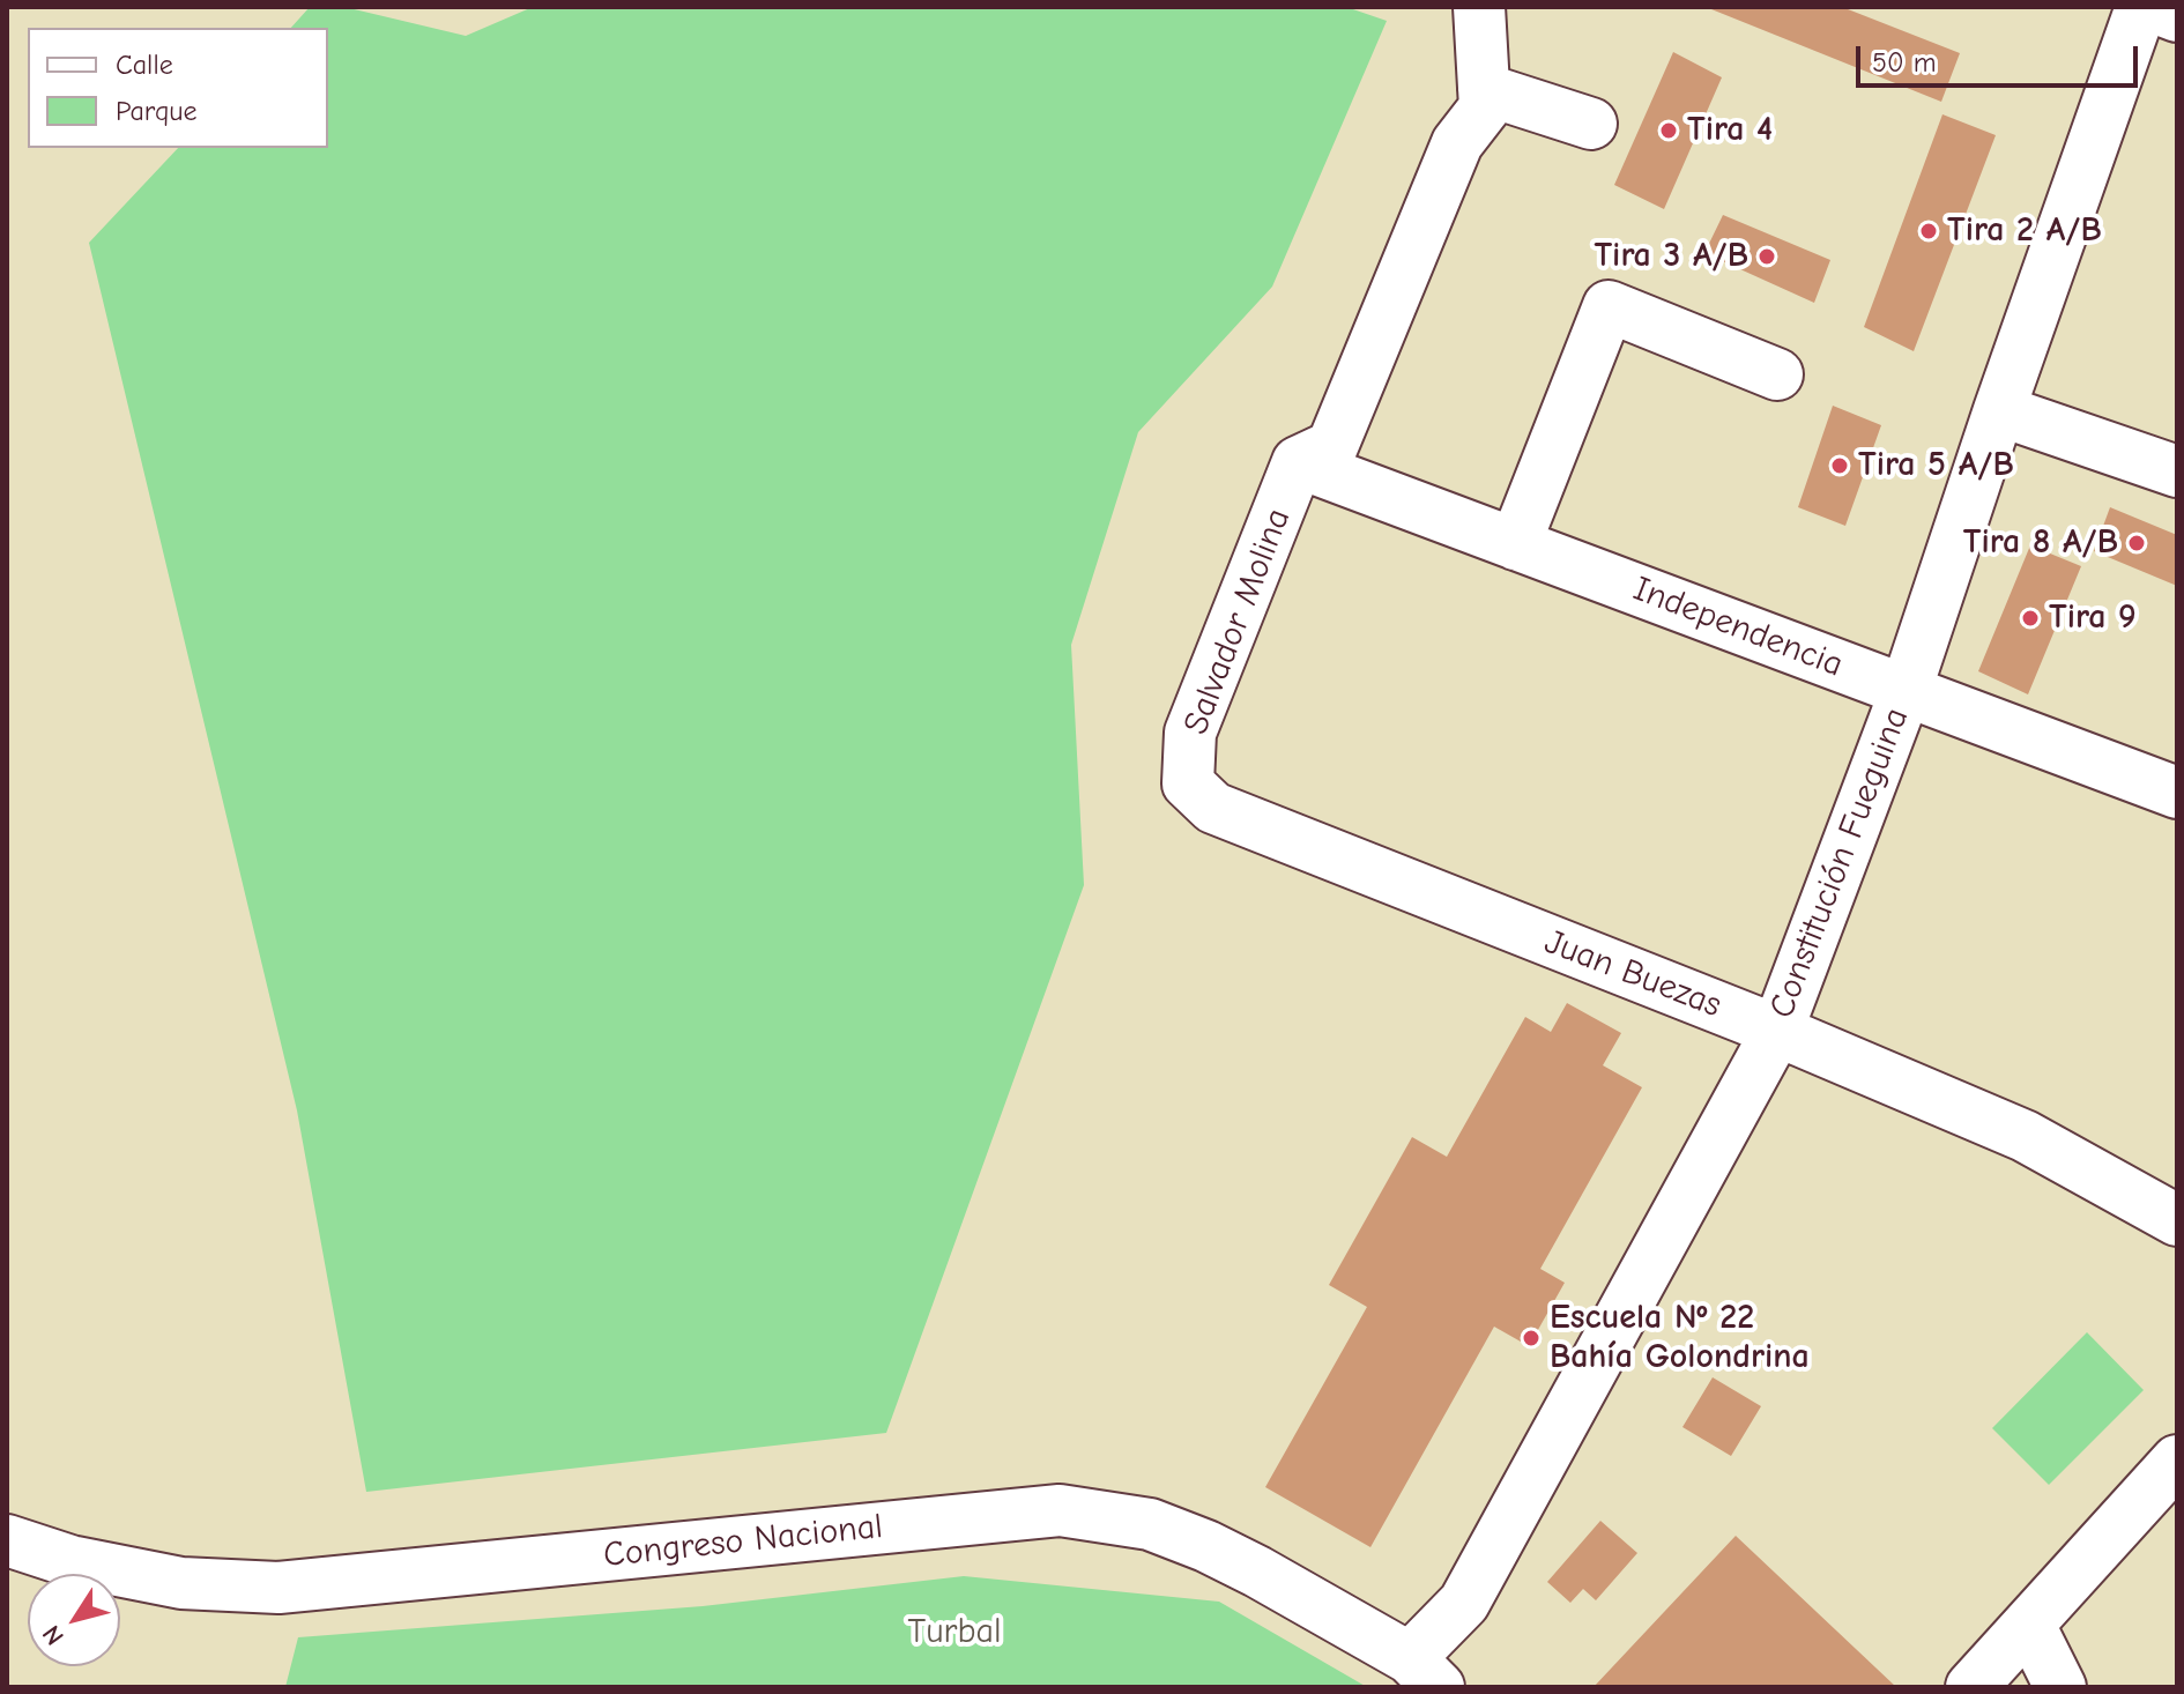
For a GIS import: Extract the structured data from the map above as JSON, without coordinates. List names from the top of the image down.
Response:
{
  "streets": {
    "street": [
      "Salvador Molina",
      "Independencia",
      "Constitución Fueguina",
      "Juan Buezas",
      "Congreso Nacional"
    ]
  },
  "crossings": [
    ["Salvador Molina", "Independencia"],
    ["Salvador Molina", "Juan Buezas"],
    ["Independencia", "Constitución Fueguina"],
    ["Constitución Fueguina", "Juan Buezas"],
    ["Constitución Fueguina", "Congreso Nacional"]
  ],
  "parks": ["Turbal"],
  "places": [
    "Tira 4",
    "Tira 2 A/B",
    "Tira 3 A/B",
    "Tira 5 A/B",
    "Tira 8 A/B",
    "Tira 9",
    "Escuela Nº 22 Bahía Golondrina"
  ],
  "legend": ["Calle", "Parque"],
  "scale_bar": "50 m",
  "north": "bottom left"
}
